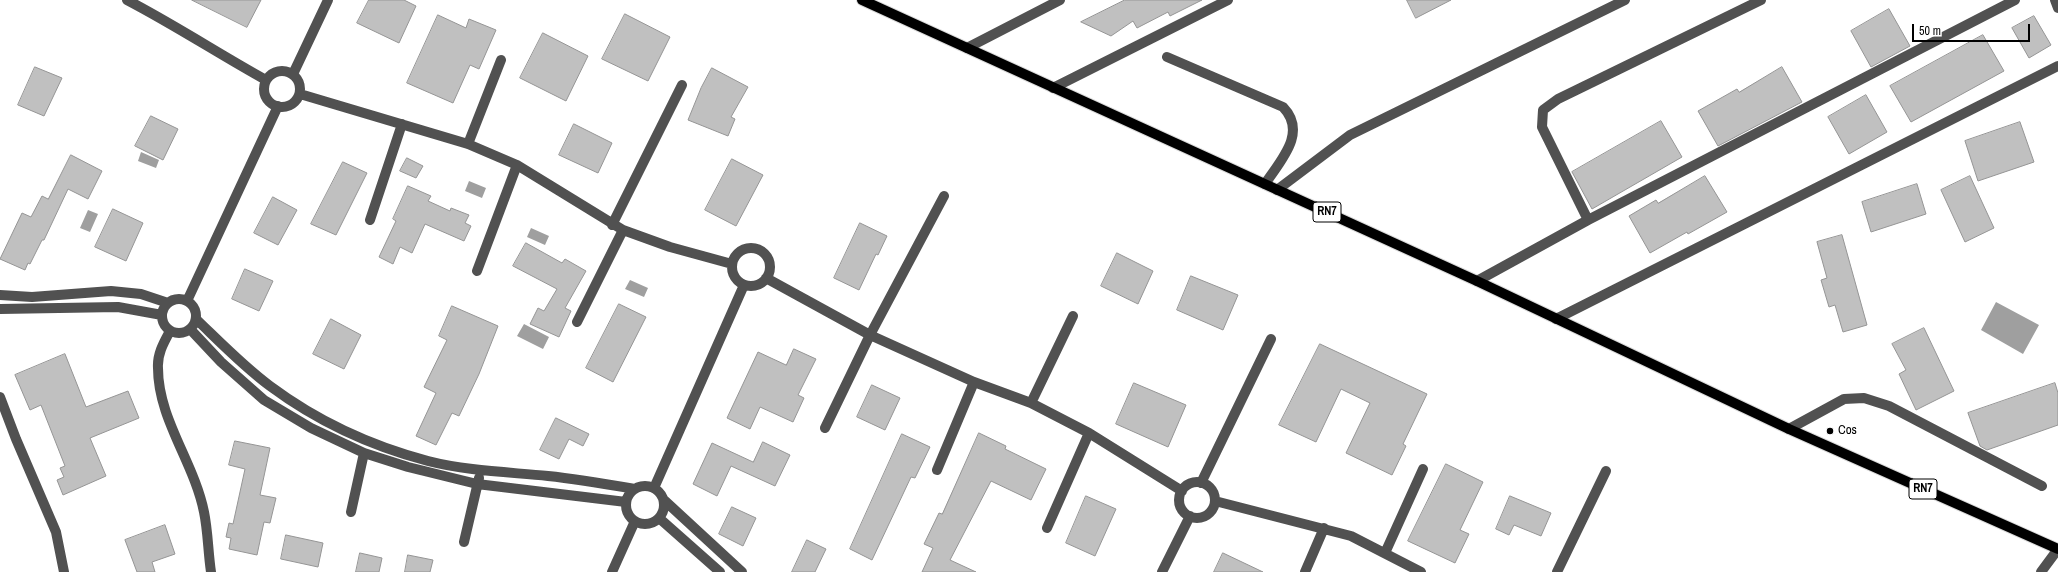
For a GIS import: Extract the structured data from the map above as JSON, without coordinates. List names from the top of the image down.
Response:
{
  "streets": {
    "main road": ["RN7"]
  },
  "places": ["Cos"],
  "scale_bar": "50 m"
}
